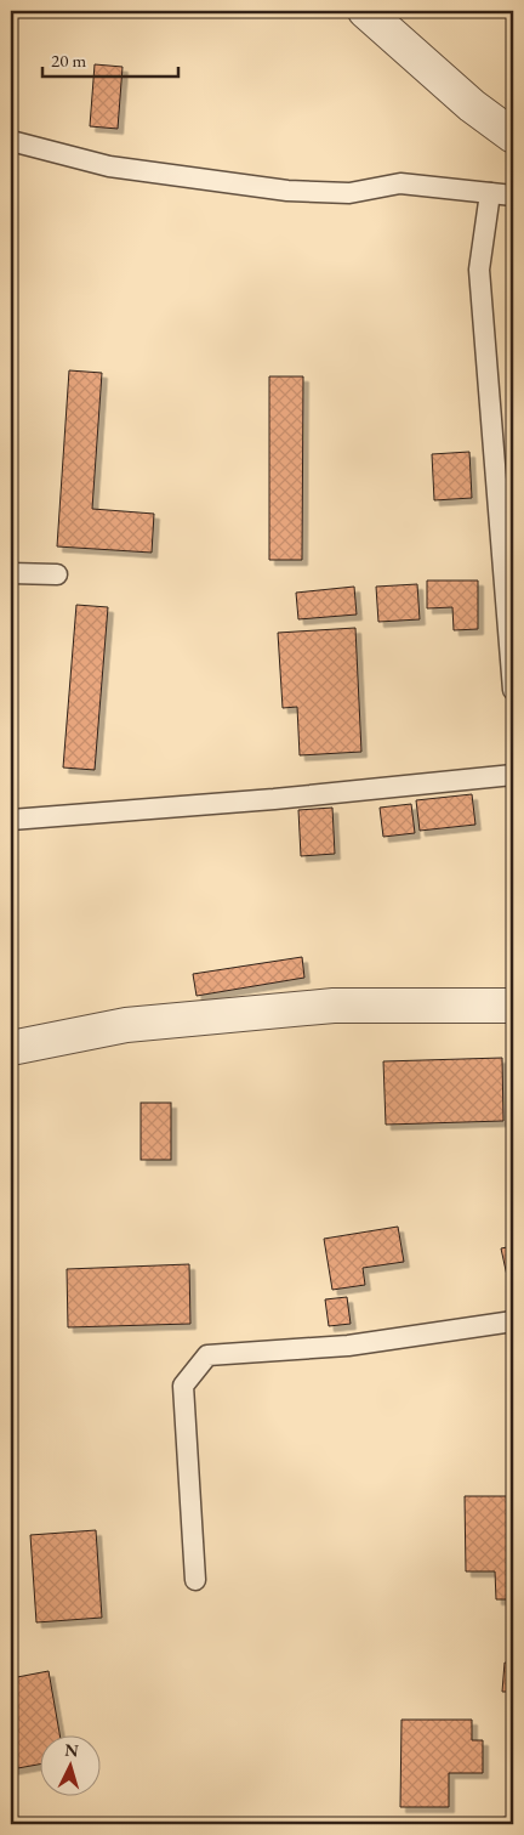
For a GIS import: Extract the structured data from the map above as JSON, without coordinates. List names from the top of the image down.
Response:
{
  "scale_bar": "20 m",
  "north": "top"
}
